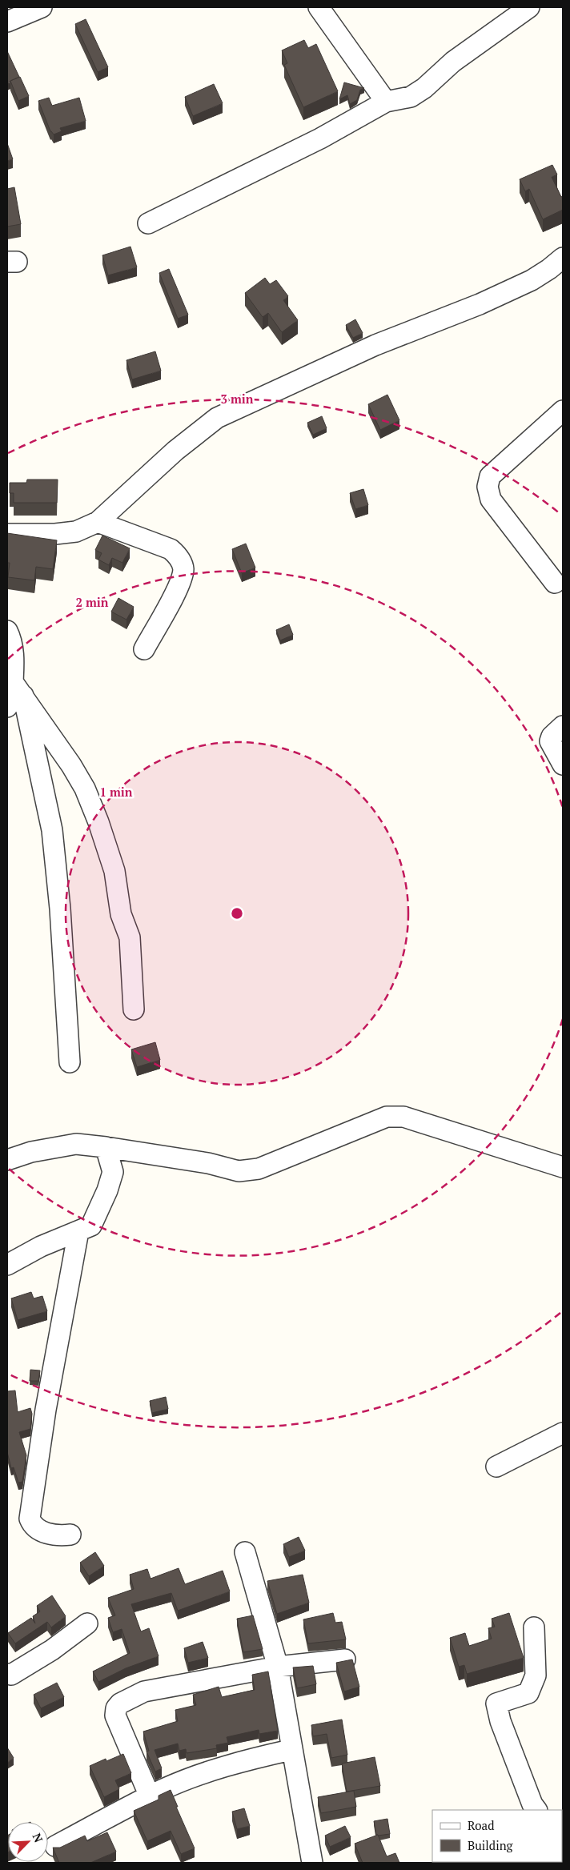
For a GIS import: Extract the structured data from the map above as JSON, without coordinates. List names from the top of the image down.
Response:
{
  "legend": ["Road", "Building"],
  "north": "top right",
  "rings": ["3 min", "2 min", "1 min"]
}
